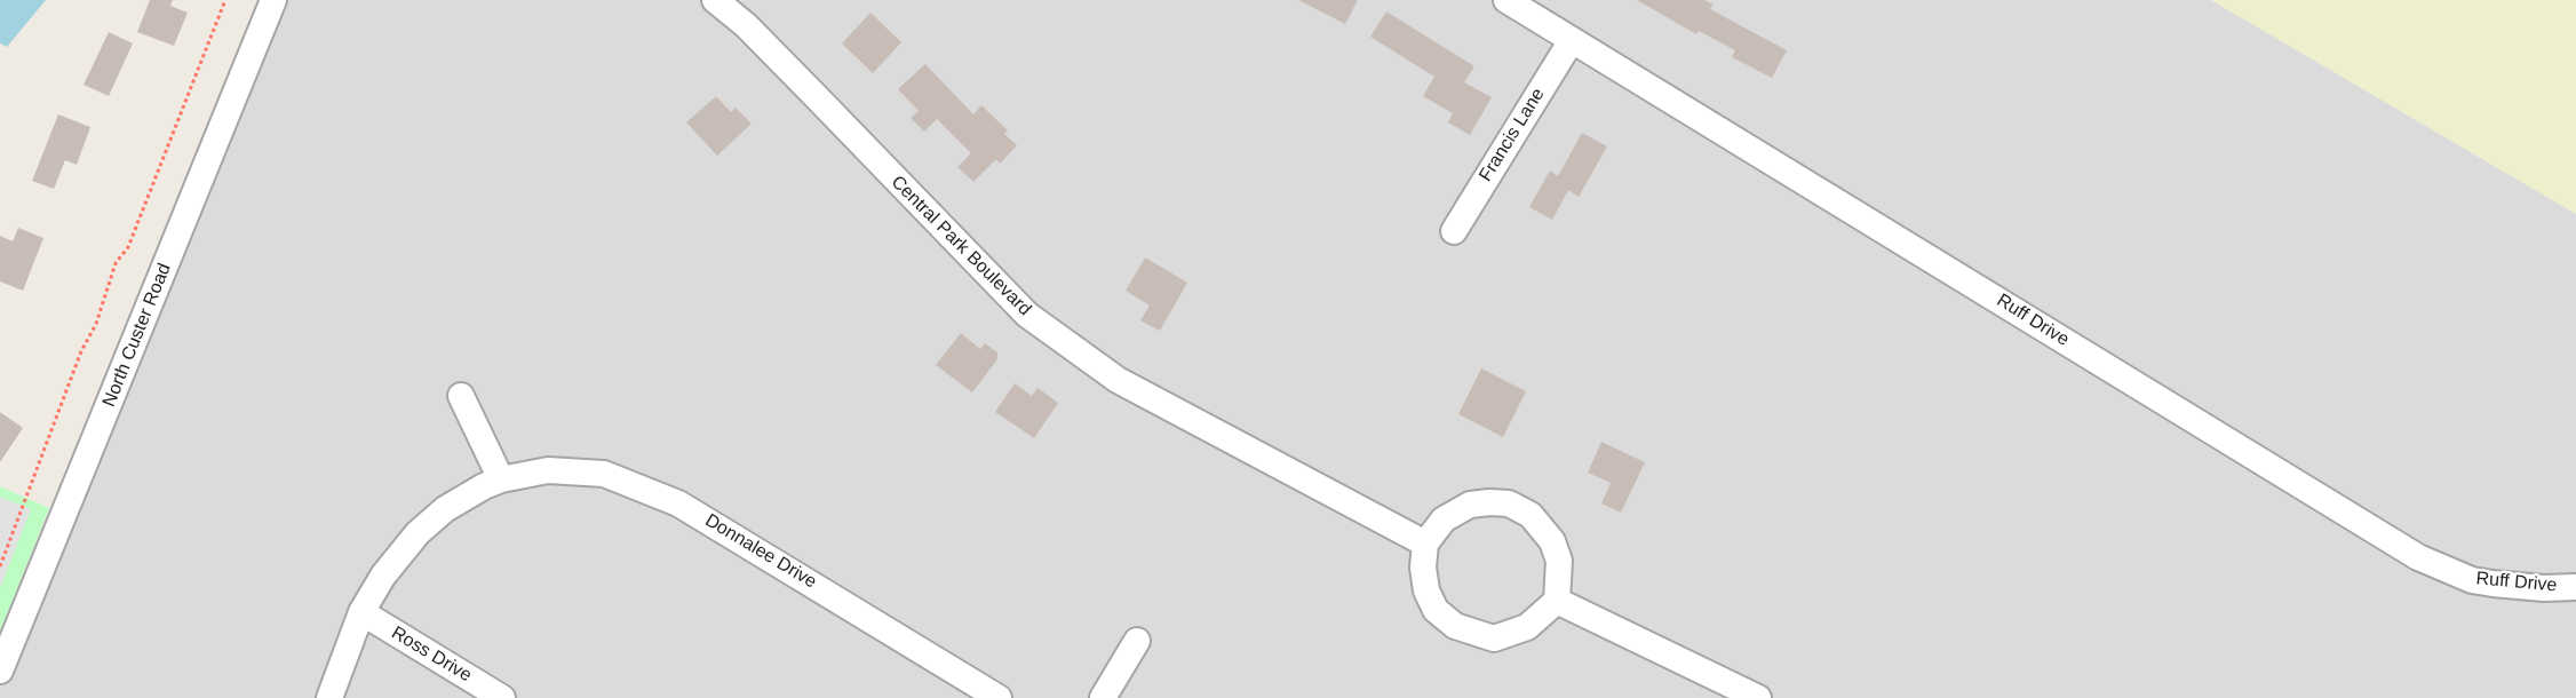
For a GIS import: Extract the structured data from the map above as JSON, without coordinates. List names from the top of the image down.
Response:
{
  "streets": {
    "street": [
      "Francis Lane",
      "Central Park Boulevard",
      "Ruff Drive",
      "North Custer Road",
      "Donnalee Drive",
      "Ross Drive"
    ]
  },
  "crossings": [
    ["Francis Lane", "Ruff Drive"],
    ["Donnalee Drive", "Ross Drive"]
  ]
}
